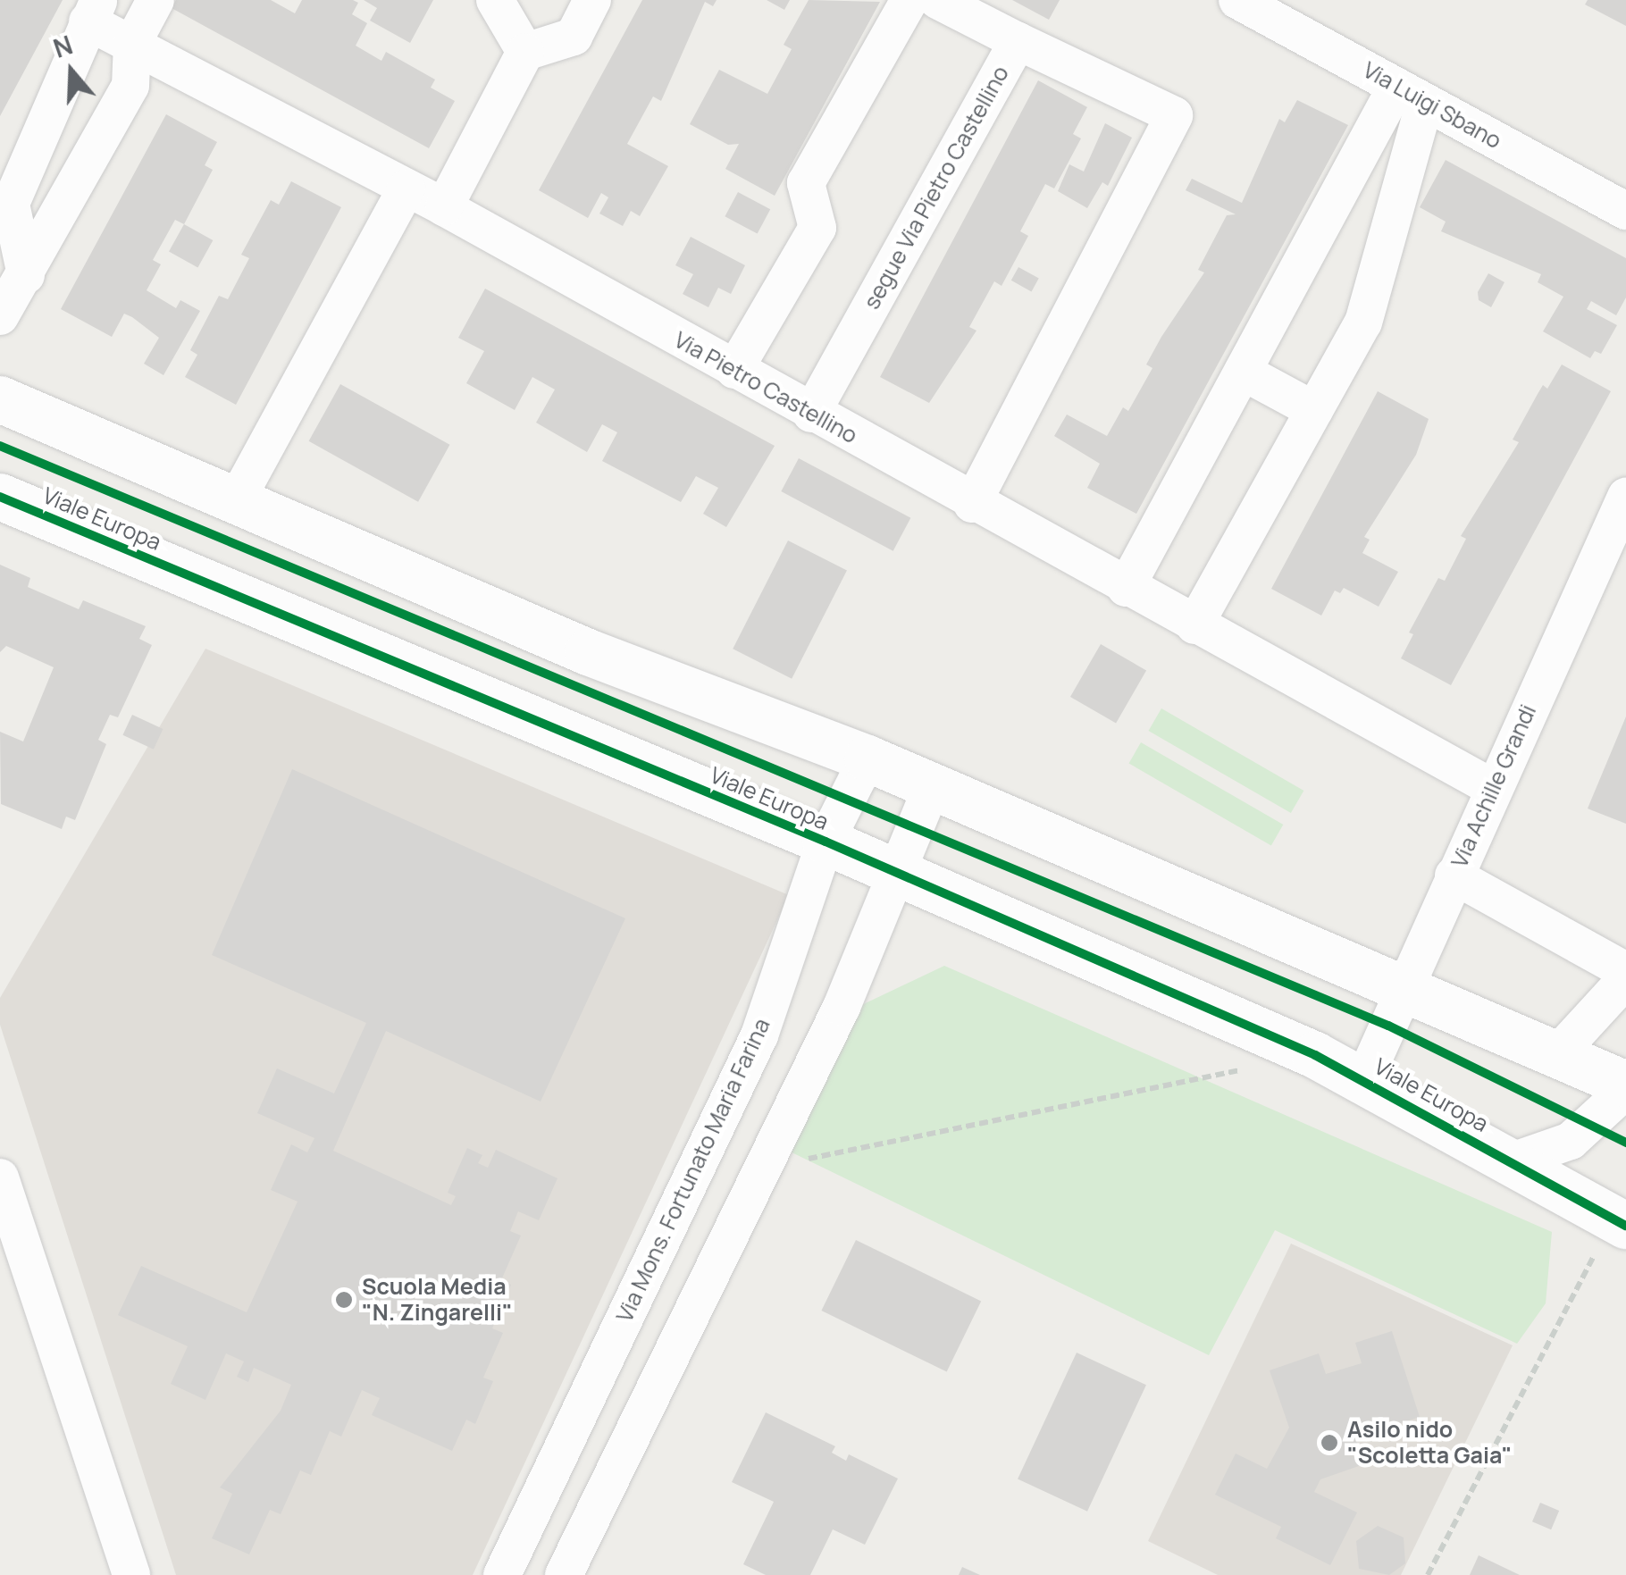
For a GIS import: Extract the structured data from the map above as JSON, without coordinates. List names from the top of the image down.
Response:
{
  "streets": {
    "street": [
      "Via Luigi Sbano",
      "segue Via Pietro Castellino",
      "Via Pietro Castellino",
      "Viale Europa",
      "Via Achille Grandi",
      "Via Mons. Fortunato Maria Farina"
    ]
  },
  "crossings": [
    ["segue Via Pietro Castellino", "Via Pietro Castellino"],
    ["Via Pietro Castellino", "Via Achille Grandi"],
    ["Viale Europa", "Via Achille Grandi"],
    ["Viale Europa", "Via Mons. Fortunato Maria Farina"]
  ],
  "places": ["Scuola Media \"N. Zingarelli\"", "Asilo nido \"Scoletta Gaia\""],
  "north": "top"
}
